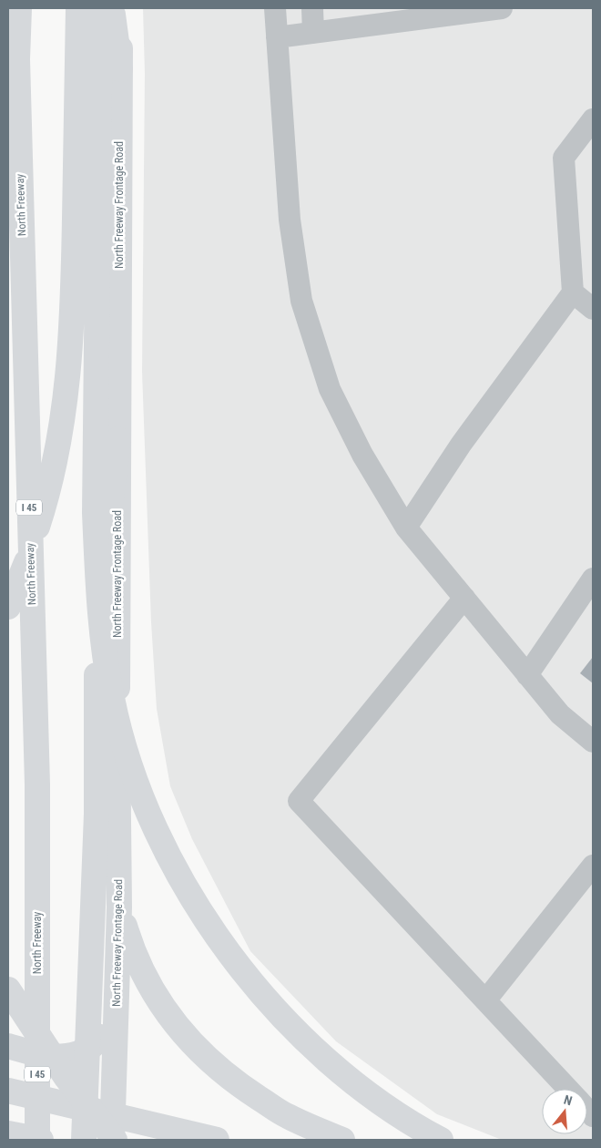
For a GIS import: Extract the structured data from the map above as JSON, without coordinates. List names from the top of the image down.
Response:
{
  "streets": {
    "main road": ["North Freeway", "North Freeway Frontage Road", "I 45"]
  },
  "north": "top"
}
